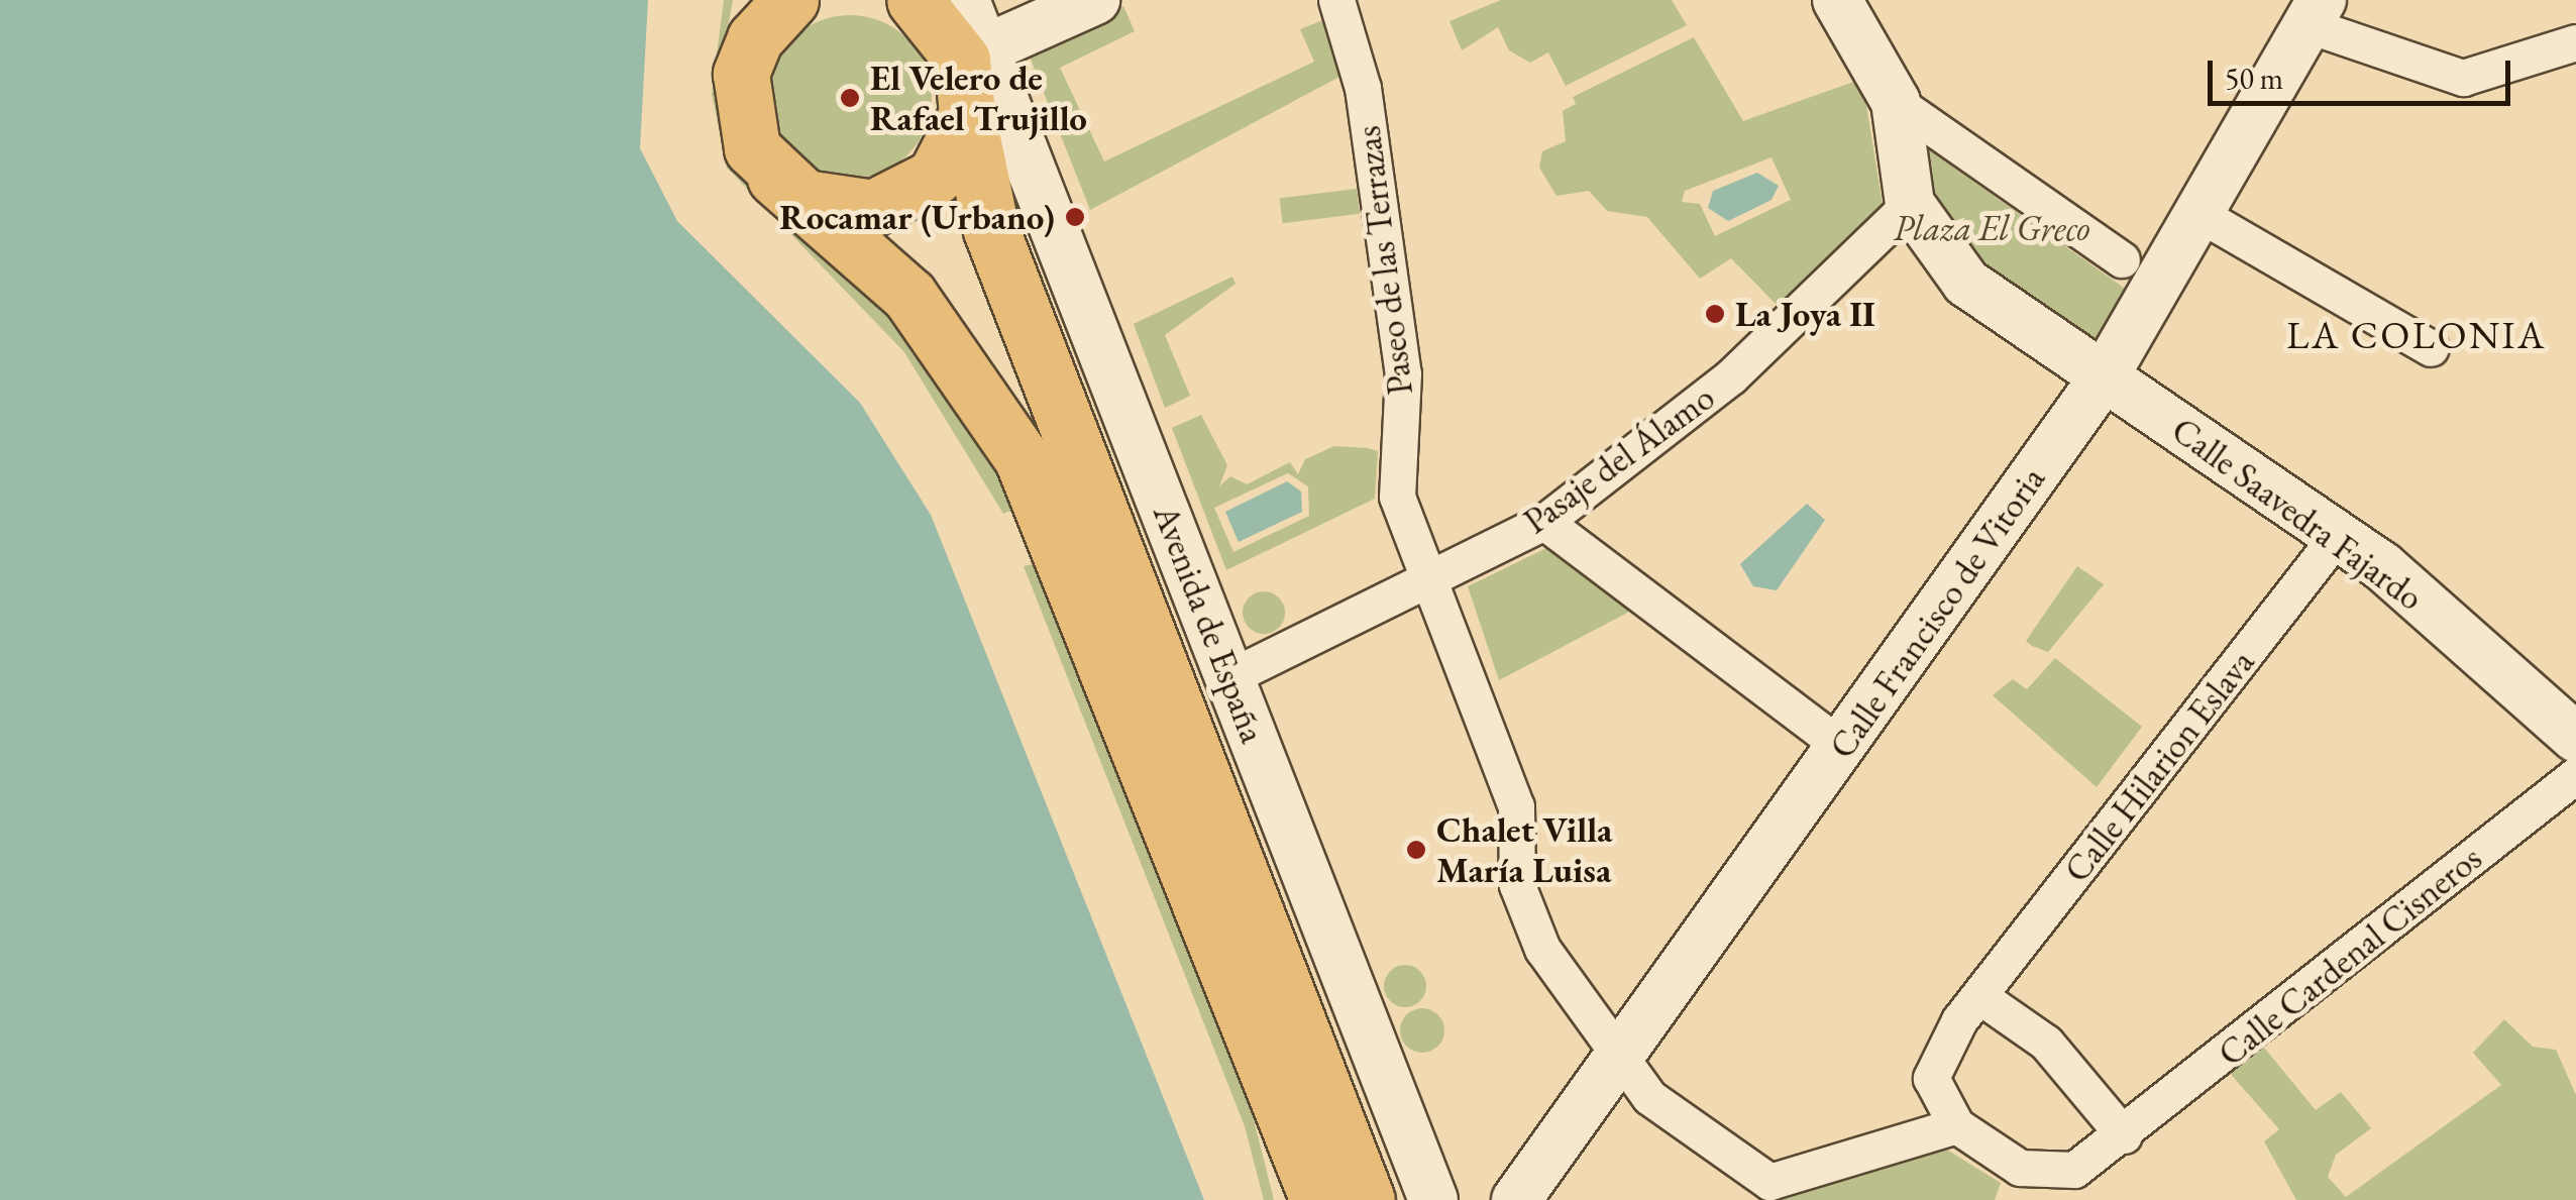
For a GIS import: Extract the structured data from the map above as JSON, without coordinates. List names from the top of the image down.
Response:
{
  "streets": {
    "highway": ["Avenida de España"],
    "street": [
      "Paseo de las Terrazas",
      "Pasaje del Álamo",
      "Calle Saavedra Fajardo",
      "Calle Francisco de Vitoria",
      "Calle Hilarion Eslava",
      "Calle Cardenal Cisneros"
    ]
  },
  "crossings": [
    ["Paseo de las Terrazas", "Pasaje del Álamo"],
    ["Paseo de las Terrazas", "Calle Francisco de Vitoria"],
    ["Paseo de las Terrazas", "Calle Hilarion Eslava"],
    ["Paseo de las Terrazas", "Calle Cardenal Cisneros"],
    ["Pasaje del Álamo", "Calle Saavedra Fajardo"],
    ["Pasaje del Álamo", "Avenida de España"],
    ["Calle Saavedra Fajardo", "Calle Francisco de Vitoria"],
    ["Calle Saavedra Fajardo", "Calle Hilarion Eslava"],
    ["Calle Hilarion Eslava", "Calle Cardenal Cisneros"]
  ],
  "districts": ["LA COLONIA"],
  "parks": ["Plaza El Greco"],
  "places": [
    "El Velero de Rafael Trujillo",
    "Rocamar (Urbano)",
    "La Joya II",
    "Chalet Villa María Luisa"
  ],
  "scale_bar": "50 m"
}
